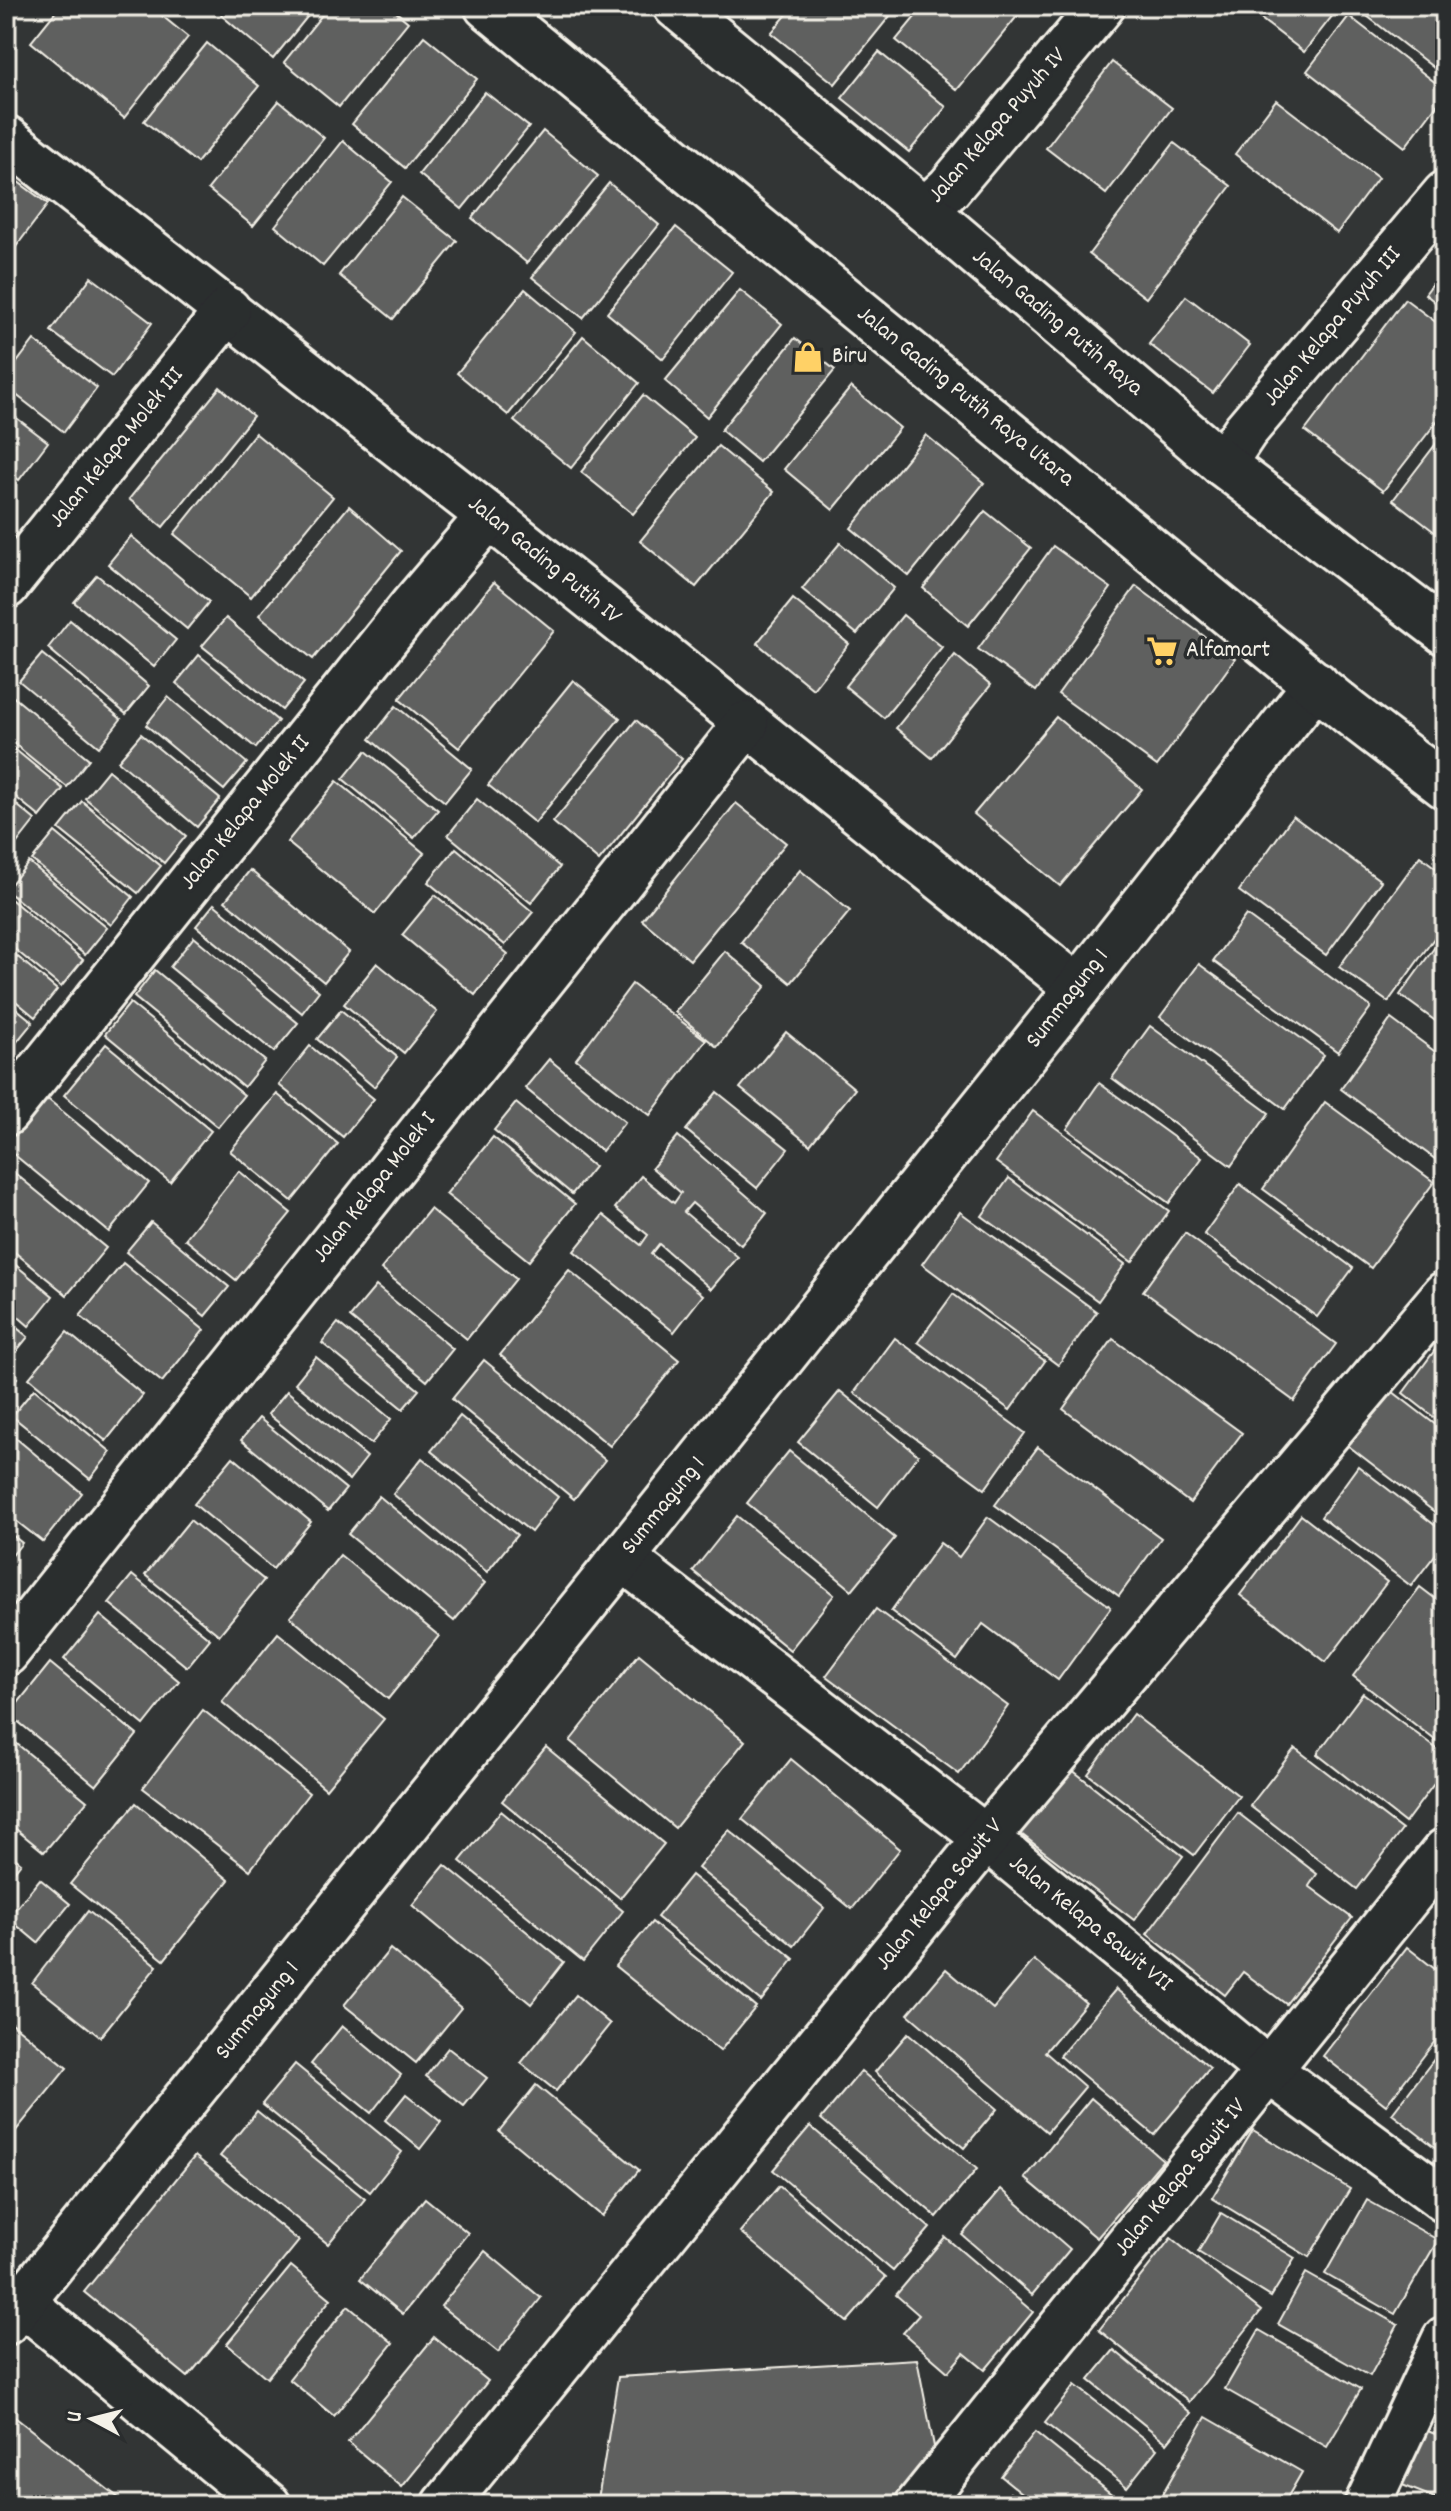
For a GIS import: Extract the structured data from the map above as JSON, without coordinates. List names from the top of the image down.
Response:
{
  "streets": {
    "street": [
      "Jalan Kelapa Puyuh IV",
      "Jalan Gading Putih Raya",
      "Jalan Kelapa Puyuh III",
      "Jalan Gading Putih Raya Utara",
      "Jalan Kelapa Molek III",
      "Jalan Gading Putih IV",
      "Jalan Kelapa Molek II",
      "Summagung 1",
      "Jalan Kelapa Molek I",
      "Jalan Kelapa Sawit V",
      "Jalan Kelapa Sawit VII",
      "Jalan Kelapa Sawit IV"
    ]
  },
  "crossings": [
    ["Jalan Kelapa Puyuh IV", "Jalan Gading Putih Raya"],
    ["Jalan Gading Putih Raya", "Jalan Kelapa Puyuh III"],
    ["Jalan Gading Putih Raya Utara", "Summagung 1"],
    ["Jalan Kelapa Molek III", "Jalan Gading Putih IV"],
    ["Jalan Gading Putih IV", "Jalan Kelapa Molek II"],
    ["Jalan Gading Putih IV", "Summagung 1"],
    ["Jalan Gading Putih IV", "Jalan Kelapa Molek I"],
    ["Summagung 1", "Jalan Kelapa Sawit VII"],
    ["Jalan Kelapa Sawit V", "Jalan Kelapa Sawit VII"],
    ["Jalan Kelapa Sawit VII", "Jalan Kelapa Sawit IV"]
  ],
  "places": {
    "shop": ["Biru"],
    "supermarket": ["Alfamart"]
  },
  "north": "left"
}
